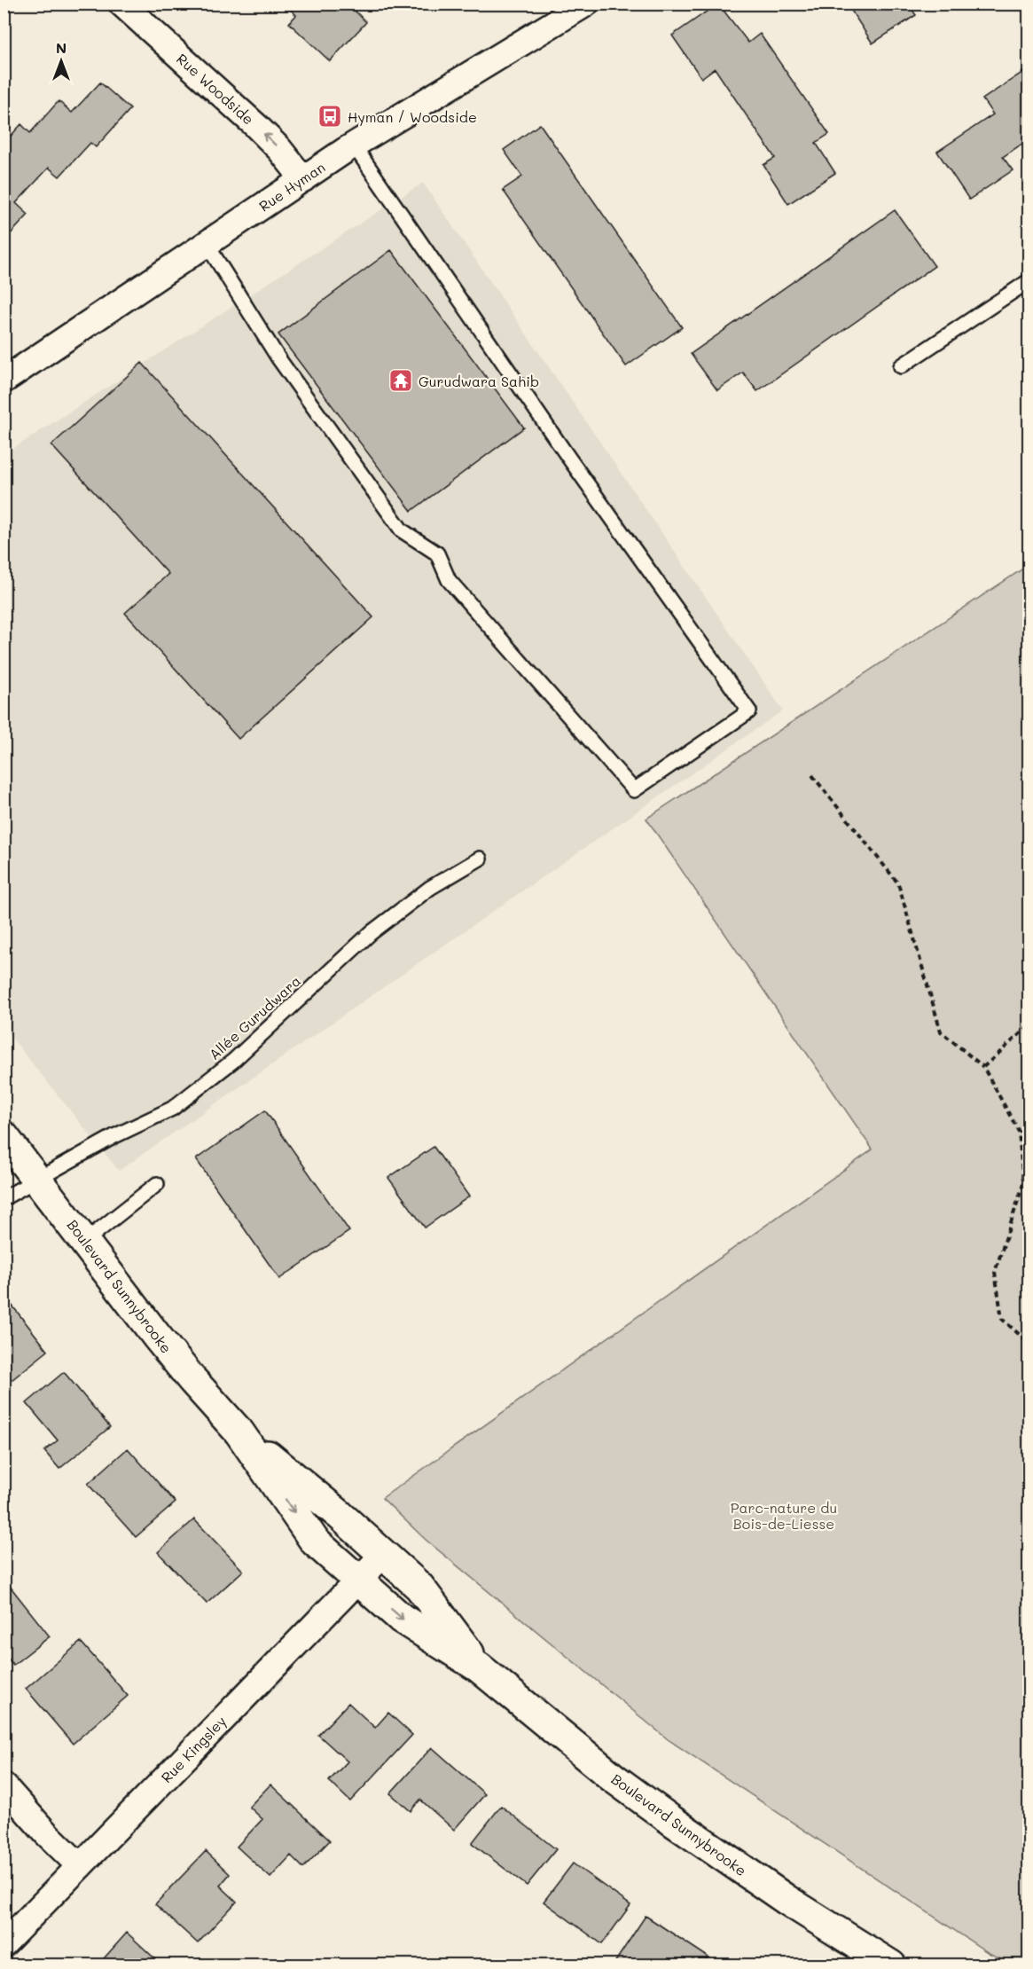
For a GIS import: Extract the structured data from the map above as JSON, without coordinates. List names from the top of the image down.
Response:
{
  "streets": {
    "street": [
      "Rue Woodside",
      "Rue Hyman",
      "Boulevard Sunnybrooke",
      "Rue Kingsley"
    ],
    "lane": ["Allée Gurudwara"]
  },
  "crossings": [
    ["Rue Woodside", "Rue Hyman"],
    ["Allée Gurudwara", "Boulevard Sunnybrooke"],
    ["Boulevard Sunnybrooke", "Rue Kingsley"]
  ],
  "one_way": ["Rue Woodside"],
  "parks": ["Parc-nature du Bois-de-Liesse"],
  "places": {
    "bus stop": ["Hyman / Woodside"],
    "temple": ["Gurudwara Sahib"]
  },
  "north": "top"
}
